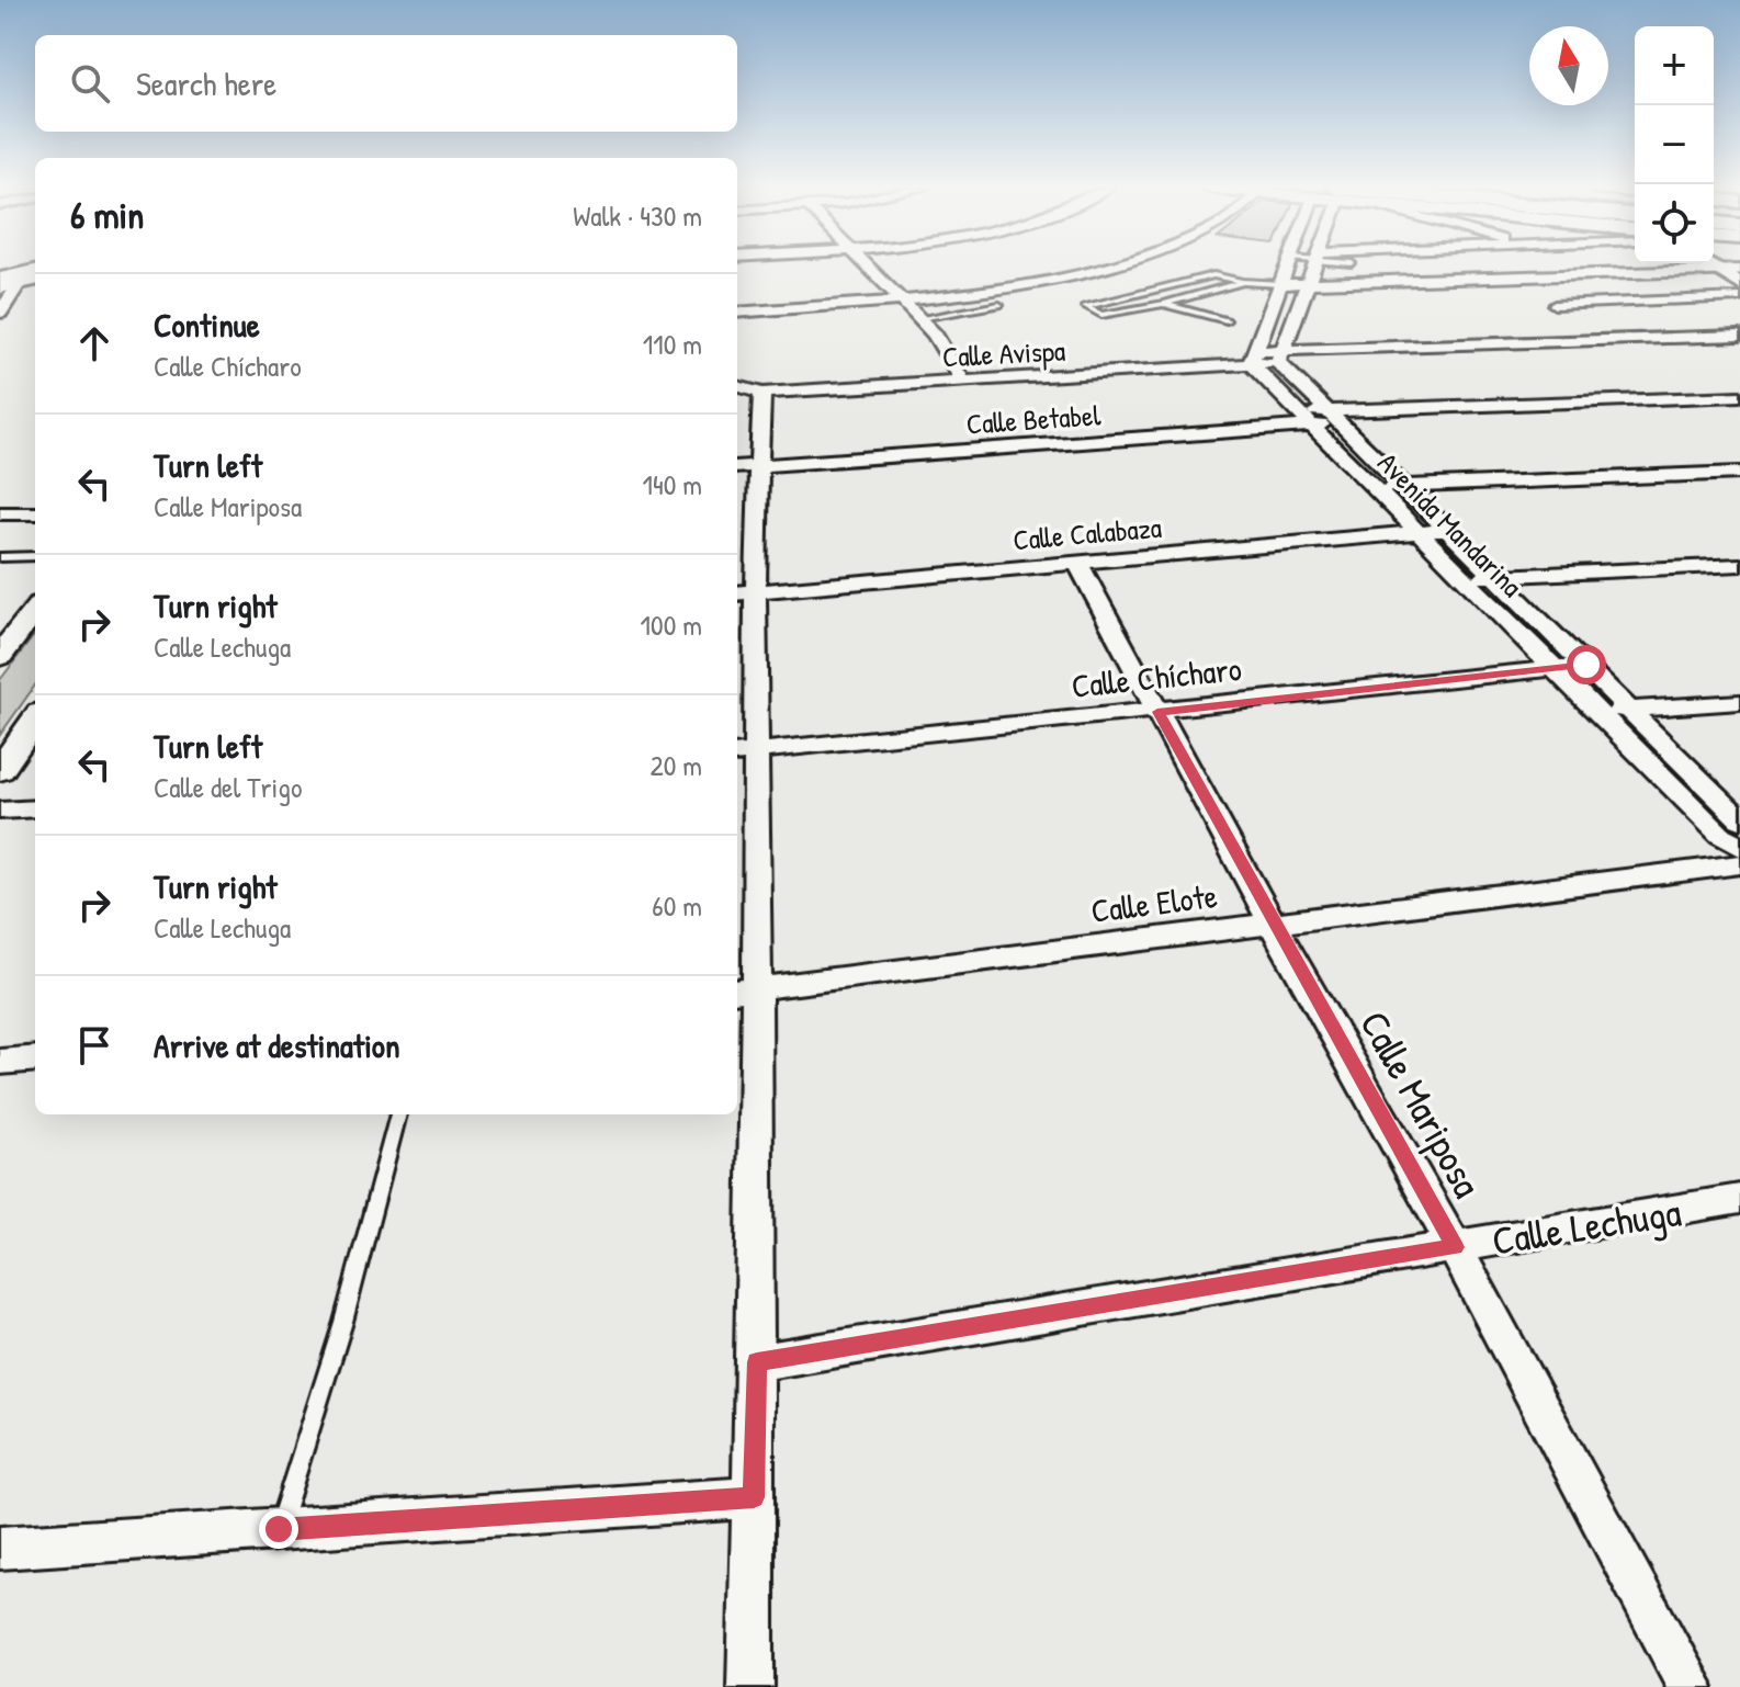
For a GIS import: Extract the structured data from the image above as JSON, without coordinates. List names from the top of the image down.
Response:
{
  "streets": {
    "street": [
      "Calle Avispa",
      "Calle Betabel",
      "Avenida Mandarina",
      "Calle Calabaza",
      "Calle Chícharo",
      "Calle Elote",
      "Calle Mariposa",
      "Calle Lechuga"
    ]
  },
  "crossings": [
    ["Calle Avispa", "Avenida Mandarina"],
    ["Calle Betabel", "Avenida Mandarina"],
    ["Avenida Mandarina", "Calle Calabaza"],
    ["Avenida Mandarina", "Calle Chícharo"],
    ["Calle Calabaza", "Calle Mariposa"],
    ["Calle Chícharo", "Calle Mariposa"],
    ["Calle Elote", "Calle Mariposa"],
    ["Calle Mariposa", "Calle Lechuga"]
  ],
  "north": "top",
  "page": {
    "map_buttons": ["+", "−"],
    "search": "Search here",
    "heading": ["6 min", "Walk · 430 m"],
    "list": [
      ["Continue", "Calle Chícharo", "110 m"],
      ["Turn left", "Calle Mariposa", "140 m"],
      ["Turn right", "Calle Lechuga", "100 m"],
      ["Turn left", "Calle del Trigo", "20 m"],
      ["Turn right", "Calle Lechuga", "60 m"],
      "Arrive at destination"
    ]
  }
}
